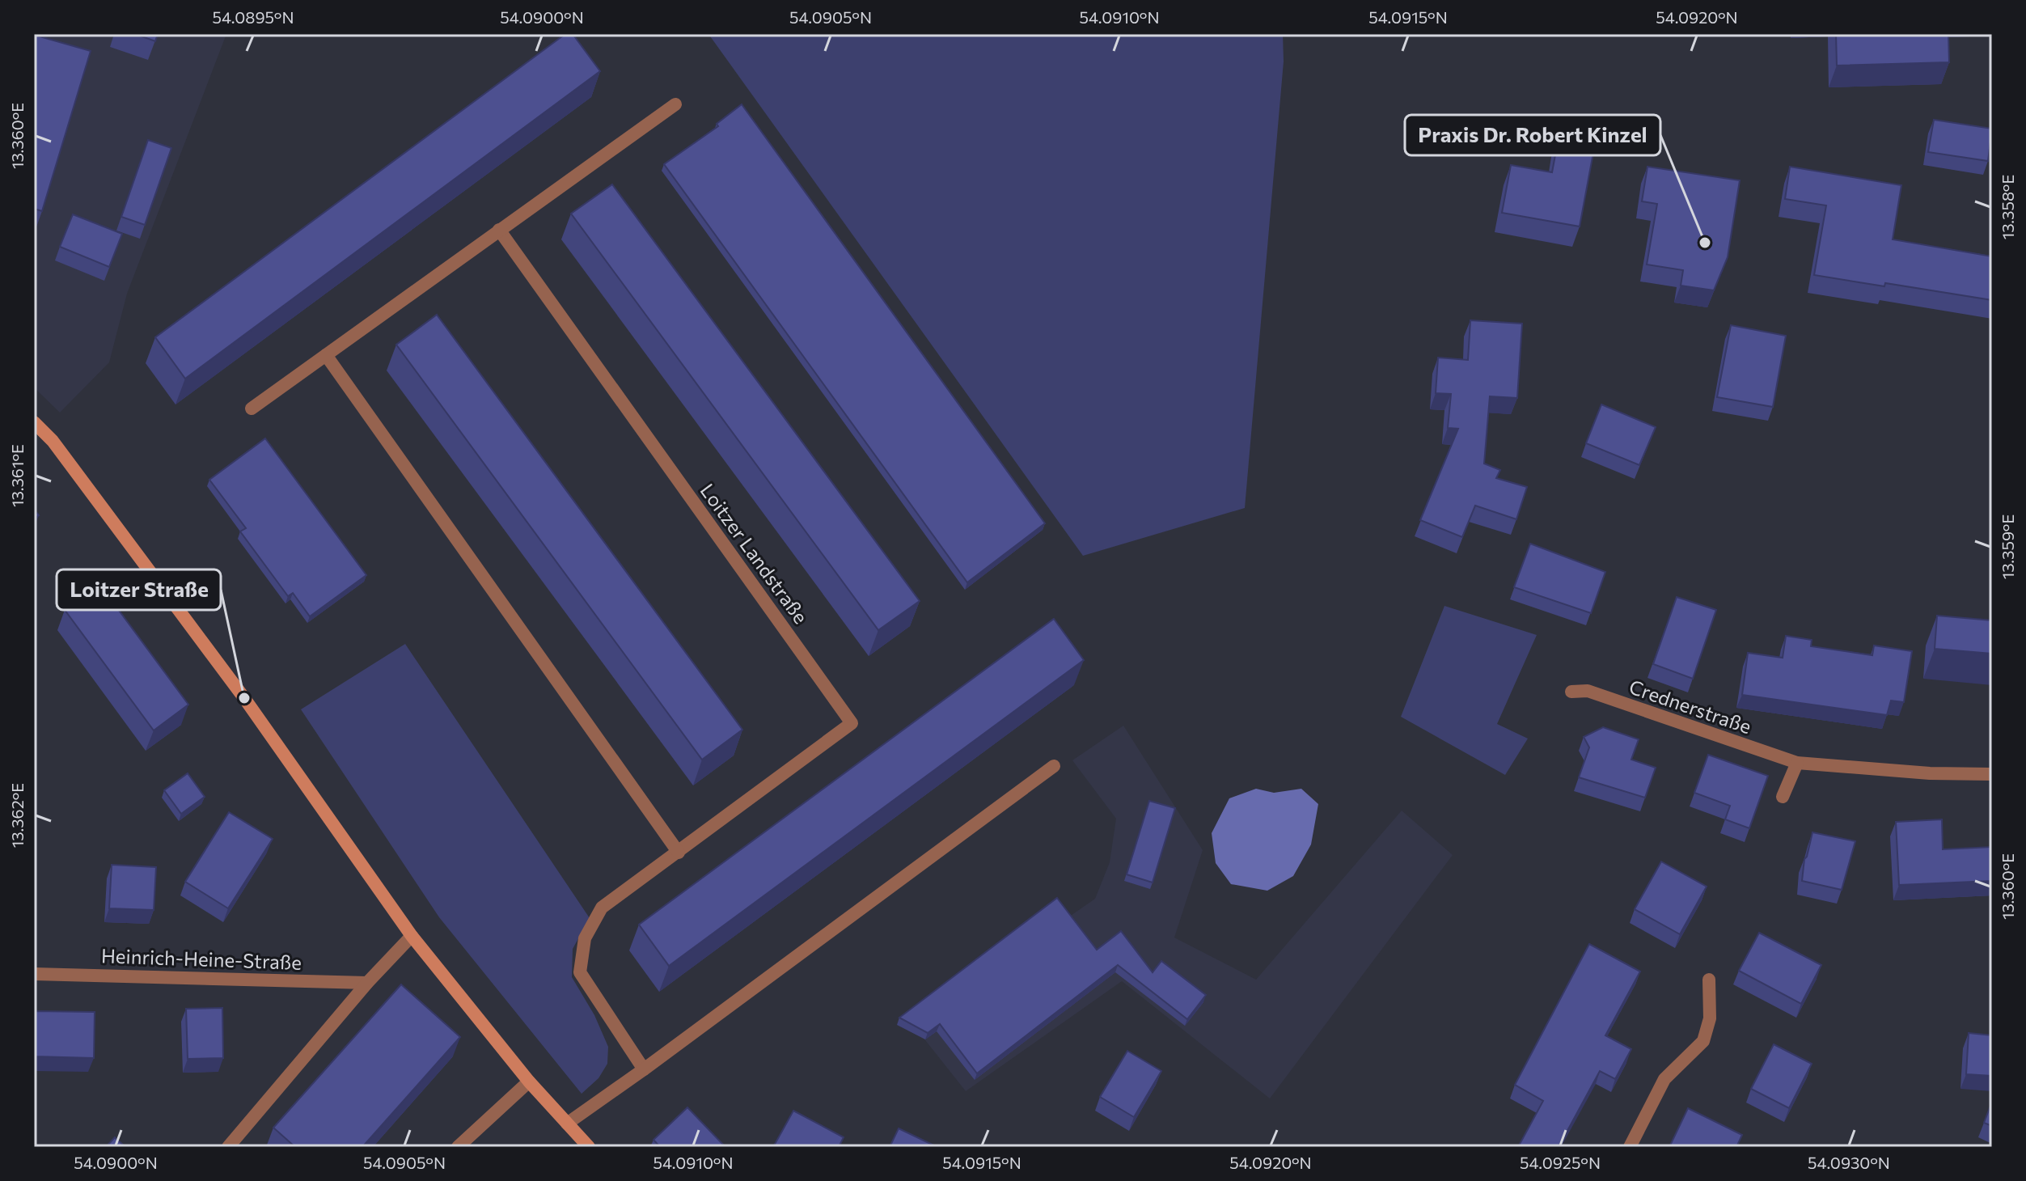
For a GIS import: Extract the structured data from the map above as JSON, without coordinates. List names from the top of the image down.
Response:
{
  "streets": {
    "street": ["Loitzer Landstraße", "Crednerstraße", "Heinrich-Heine-Straße"]
  },
  "places": ["Praxis Dr. Robert Kinzel", "Loitzer Straße"],
  "coordinates": [
    "54.0895°N",
    "54.0900°N",
    "54.0905°N",
    "54.0910°N",
    "54.0915°N",
    "54.0920°N",
    "13.360°E",
    "13.358°E",
    "13.361°E",
    "13.359°E",
    "13.362°E",
    "54.0925°N",
    "54.0930°N"
  ]
}
